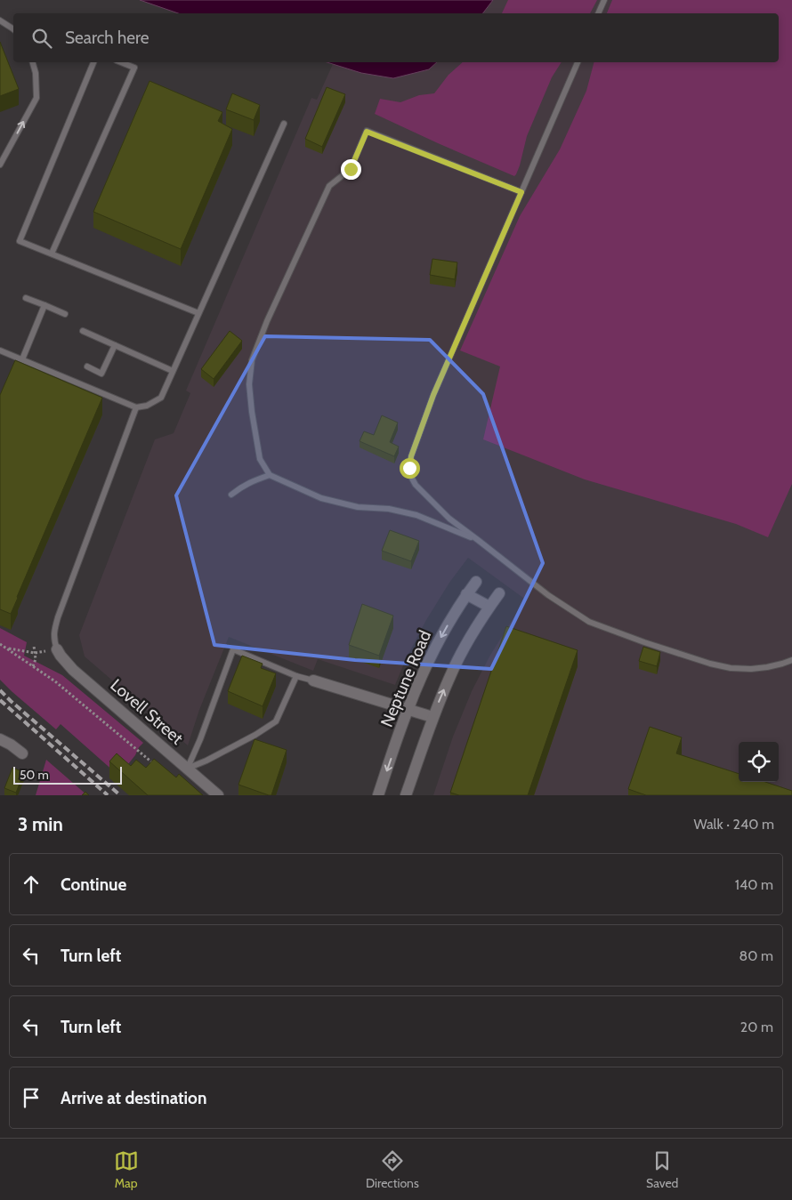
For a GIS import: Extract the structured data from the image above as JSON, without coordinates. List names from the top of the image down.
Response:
{
  "streets": {
    "street": ["Neptune Road", "Lovell Street"]
  },
  "scale_bar": "50 m",
  "page": {
    "search": "Search here",
    "scale": "50 m",
    "heading": ["3 min", "Walk · 240 m"],
    "list": [
      ["Continue", "140 m"],
      ["Turn left", "80 m"],
      ["Turn left", "20 m"],
      "Arrive at destination"
    ],
    "nav": ["Map", "Directions", "Saved"]
  }
}
